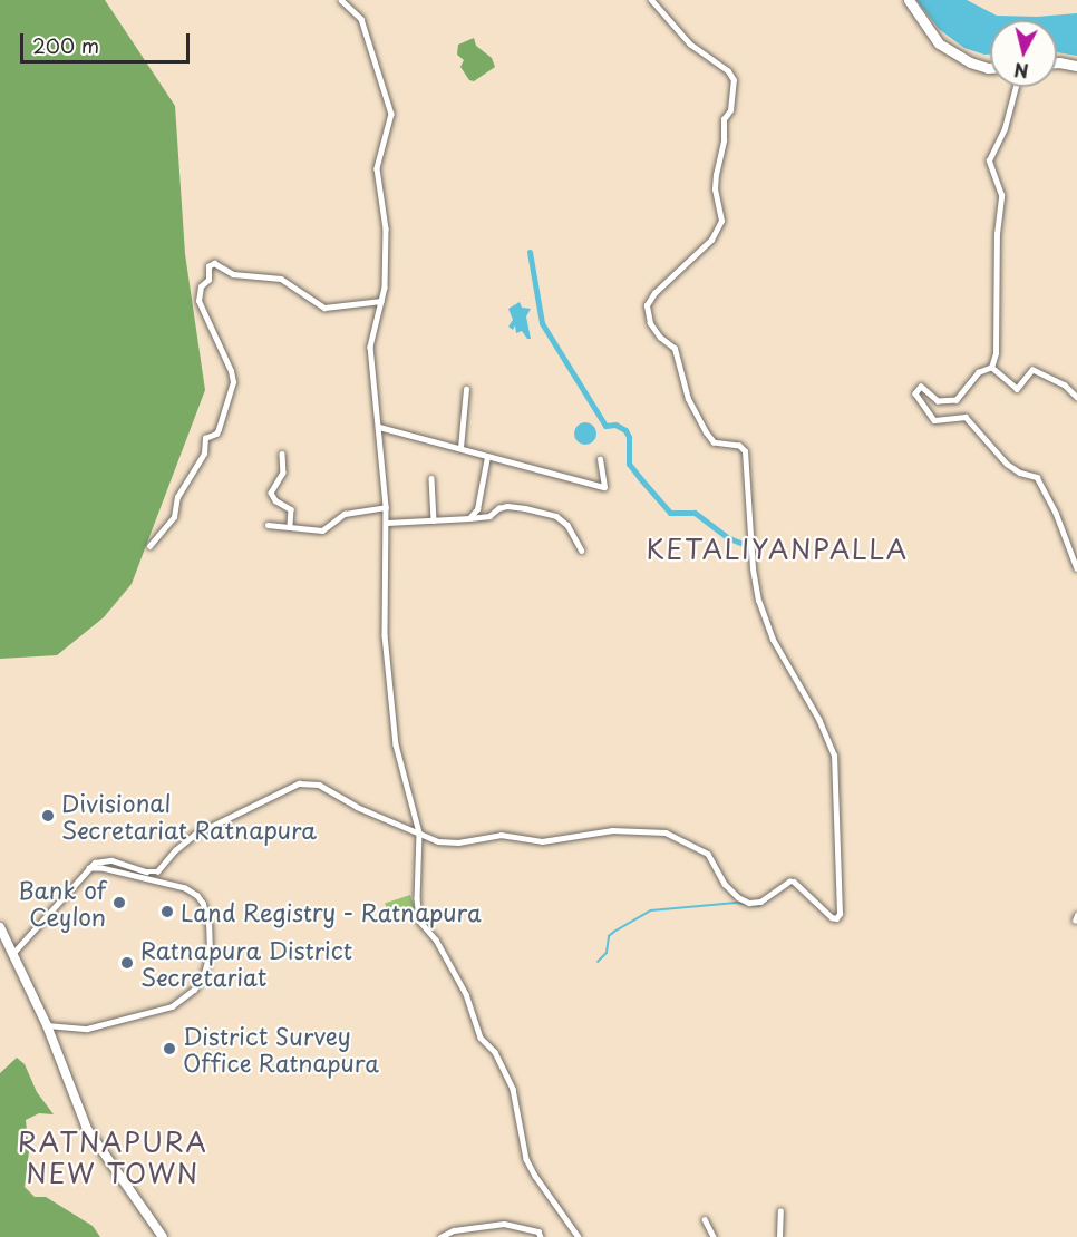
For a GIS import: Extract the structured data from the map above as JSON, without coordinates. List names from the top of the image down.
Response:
{
  "districts": ["KETALIYANPALLA", "RATNAPURA NEW TOWN"],
  "places": [
    "Divisional Secretariat Ratnapura",
    "Bank of Ceylon",
    "Land Registry - Ratnapura",
    "Ratnapura District Secretariat",
    "District Survey Office Ratnapura"
  ],
  "scale_bar": "200 m",
  "north": "bottom"
}
